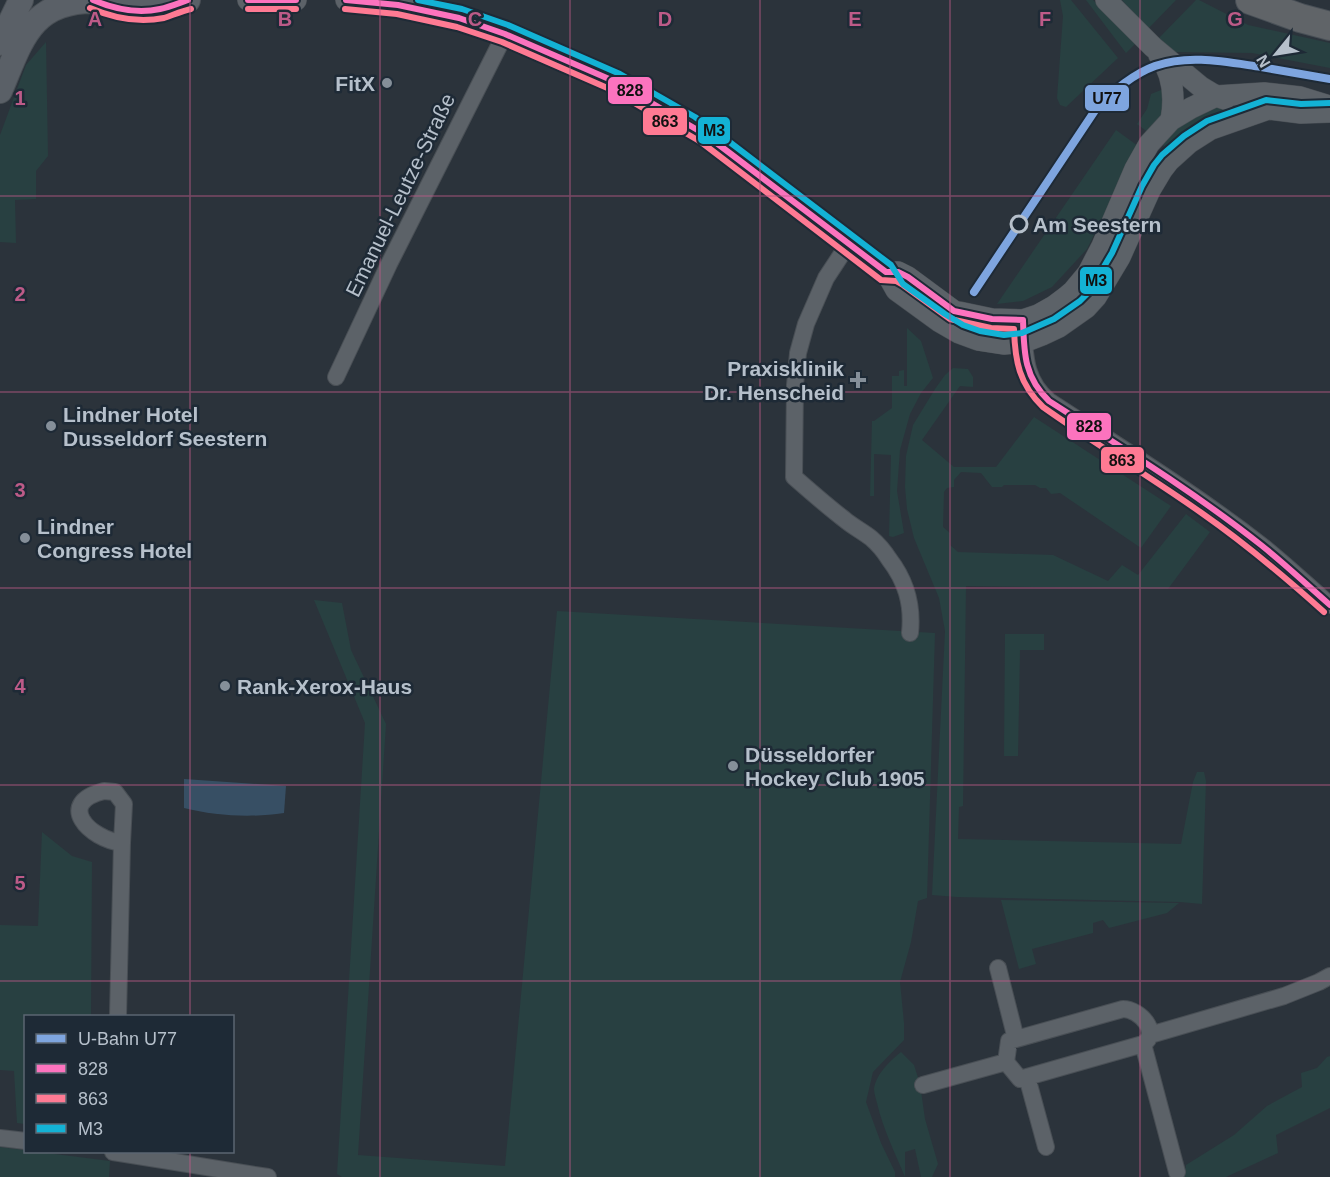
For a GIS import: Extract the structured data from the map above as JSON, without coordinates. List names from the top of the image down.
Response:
{
  "streets": {
    "street": ["Emanuel-Leutze-Straße"]
  },
  "places": {
    "other": [
      "FitX",
      "Am Seestern",
      "Lindner Hotel Dusseldorf Seestern",
      "Lindner Congress Hotel",
      "Rank-Xerox-Haus",
      "Düsseldorfer Hockey Club 1905"
    ],
    "health": ["Praxisklinik Dr. Henscheid"]
  },
  "lines": [
    "transit line 828",
    "transit line M3",
    "transit line 863",
    "metro line U77"
  ],
  "legend": [
    "U-Bahn U77",
    "828",
    "863",
    "M3"
  ],
  "north": "bottom left",
  "grid": {
    "columns": [
      "A",
      "B",
      "C",
      "D",
      "E",
      "F",
      "G"
    ],
    "rows": [
      "1",
      "2",
      "3",
      "4",
      "5"
    ]
  }
}
